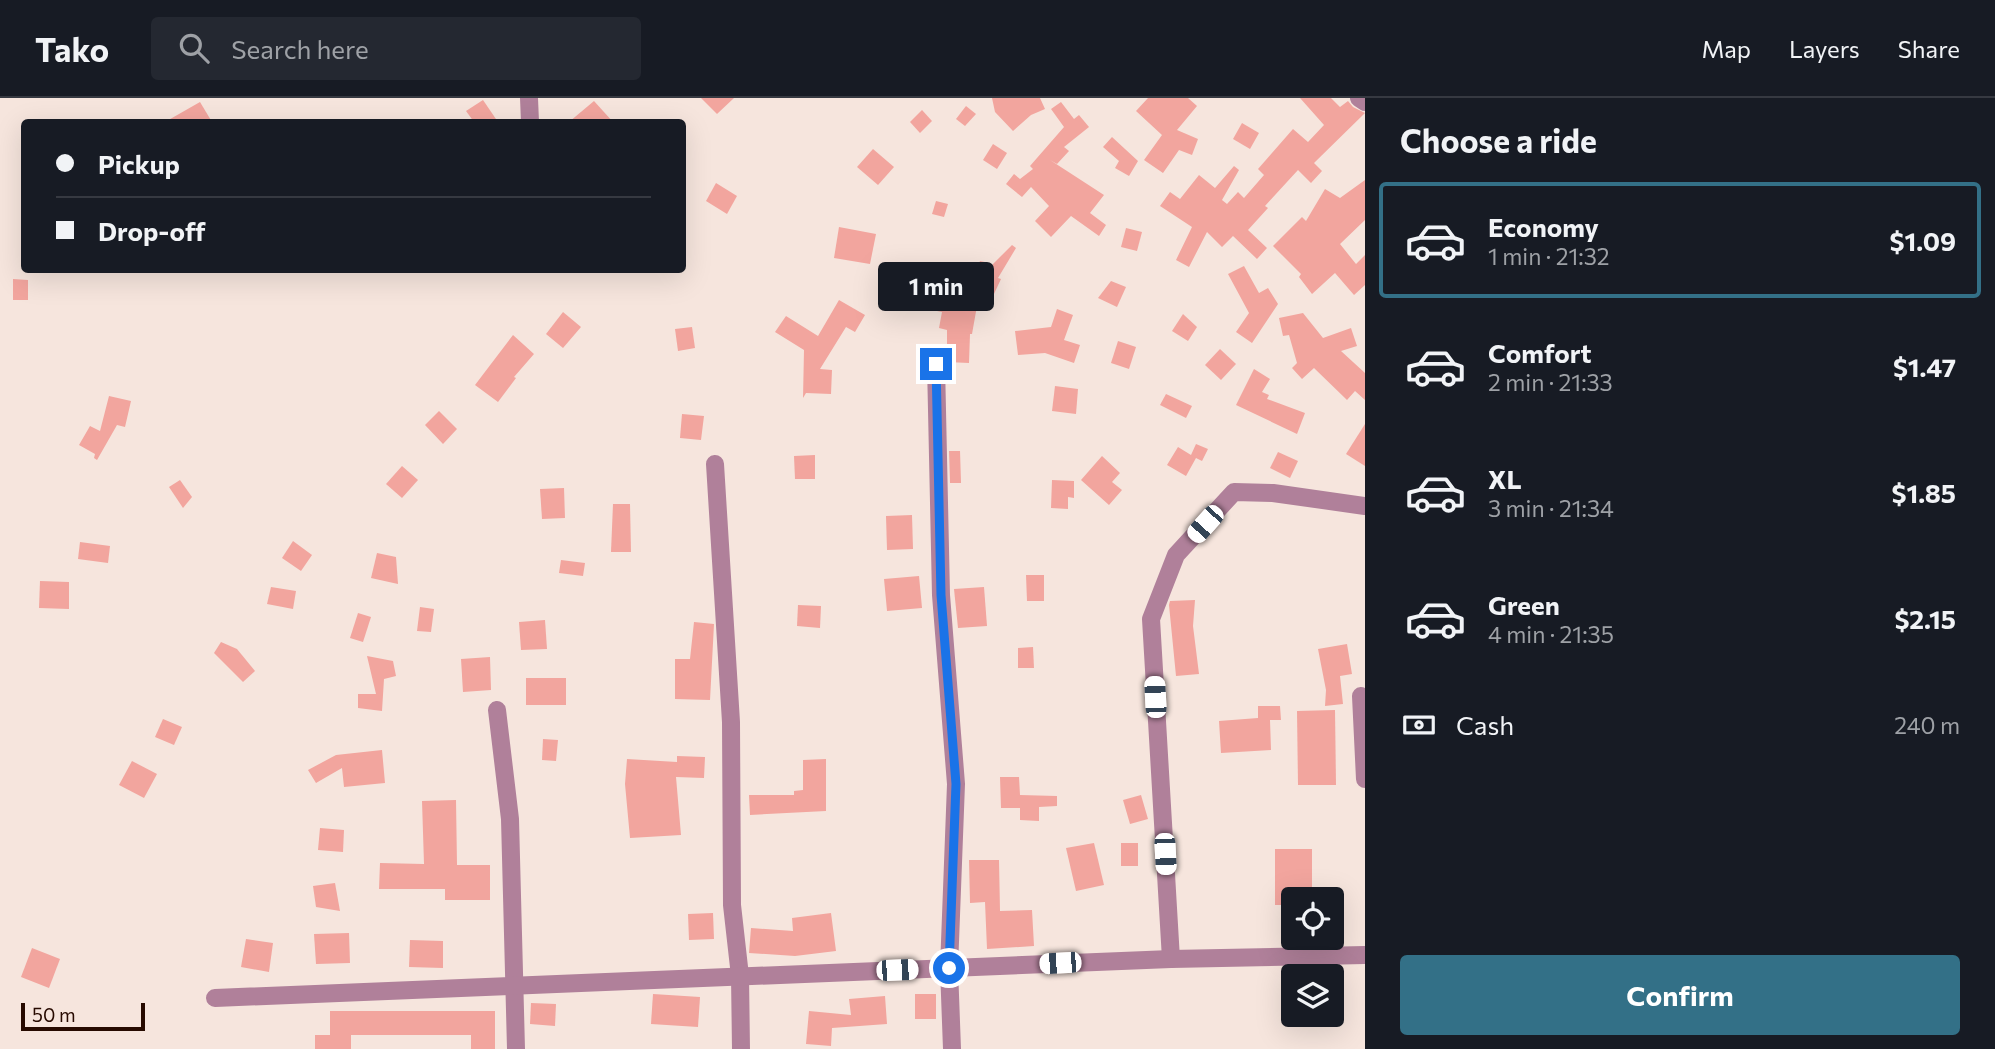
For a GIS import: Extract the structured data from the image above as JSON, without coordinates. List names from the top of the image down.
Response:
{
  "scale_bar": "50 m",
  "page": {
    "header": "Tako",
    "search": "Search here",
    "nav": ["Map", "Layers", "Share"],
    "heading": "Choose a ride",
    "banner": ["Pickup", "Drop-off"],
    "list": [
      {
        "name": "Economy",
        "note": "1 min · 21:32",
        "value": "$1.09"
      },
      {
        "name": "Comfort",
        "note": "2 min · 21:33",
        "value": "$1.47"
      },
      {
        "name": "XL",
        "note": "3 min · 21:34",
        "value": "$1.85"
      },
      {
        "name": "Green",
        "note": "4 min · 21:35",
        "value": "$2.15"
      }
    ],
    "bubble": "1 min",
    "pay": ["Cash", "240 m"],
    "buttons": "Confirm",
    "scale": "50 m"
  }
}
